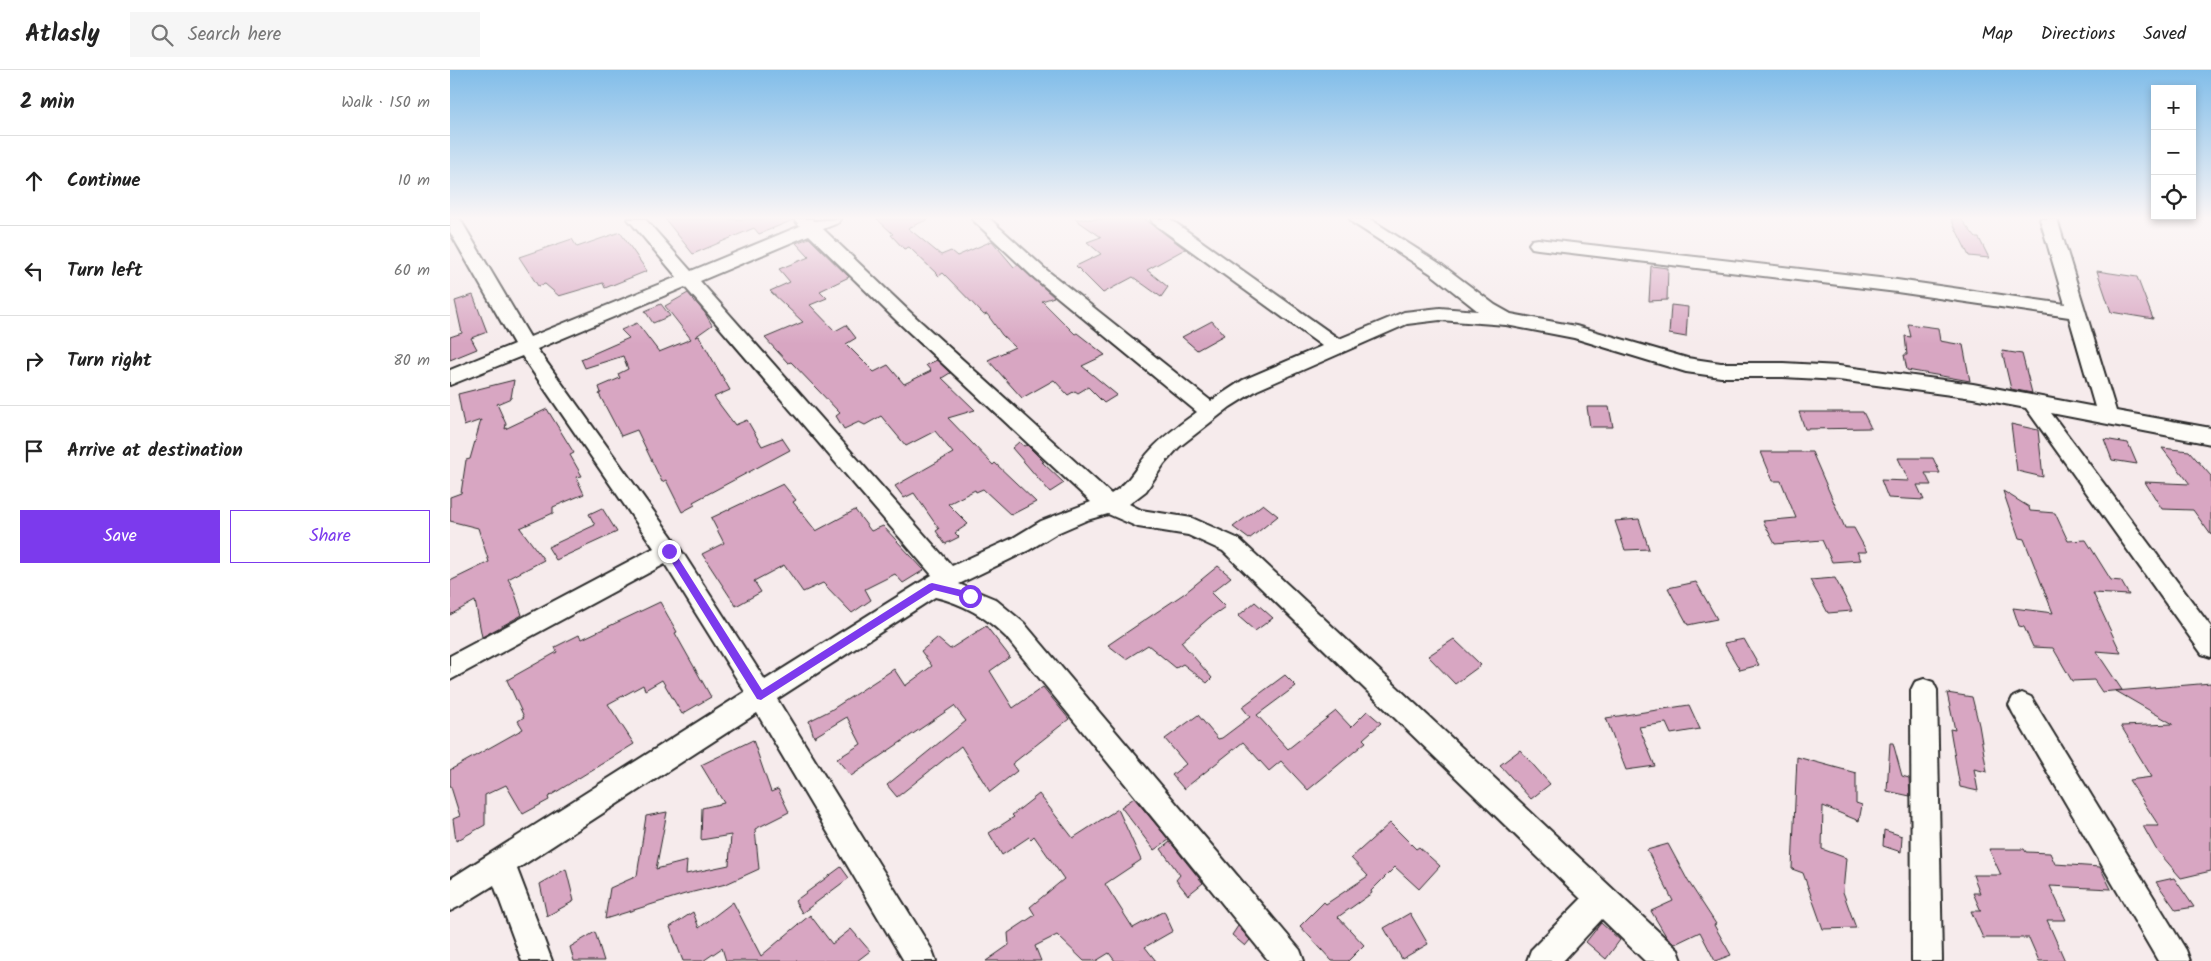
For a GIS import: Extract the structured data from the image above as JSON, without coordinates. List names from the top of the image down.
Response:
{
  "page": {
    "header": "Atlasly",
    "search": "Search here",
    "nav": ["Map", "Directions", "Saved"],
    "heading": ["2 min", "Walk · 150 m"],
    "map_buttons": ["+", "−"],
    "list": [
      ["Continue", "10 m"],
      ["Turn left", "60 m"],
      ["Turn right", "80 m"],
      "Arrive at destination"
    ],
    "buttons": ["Save", "Share"]
  }
}
